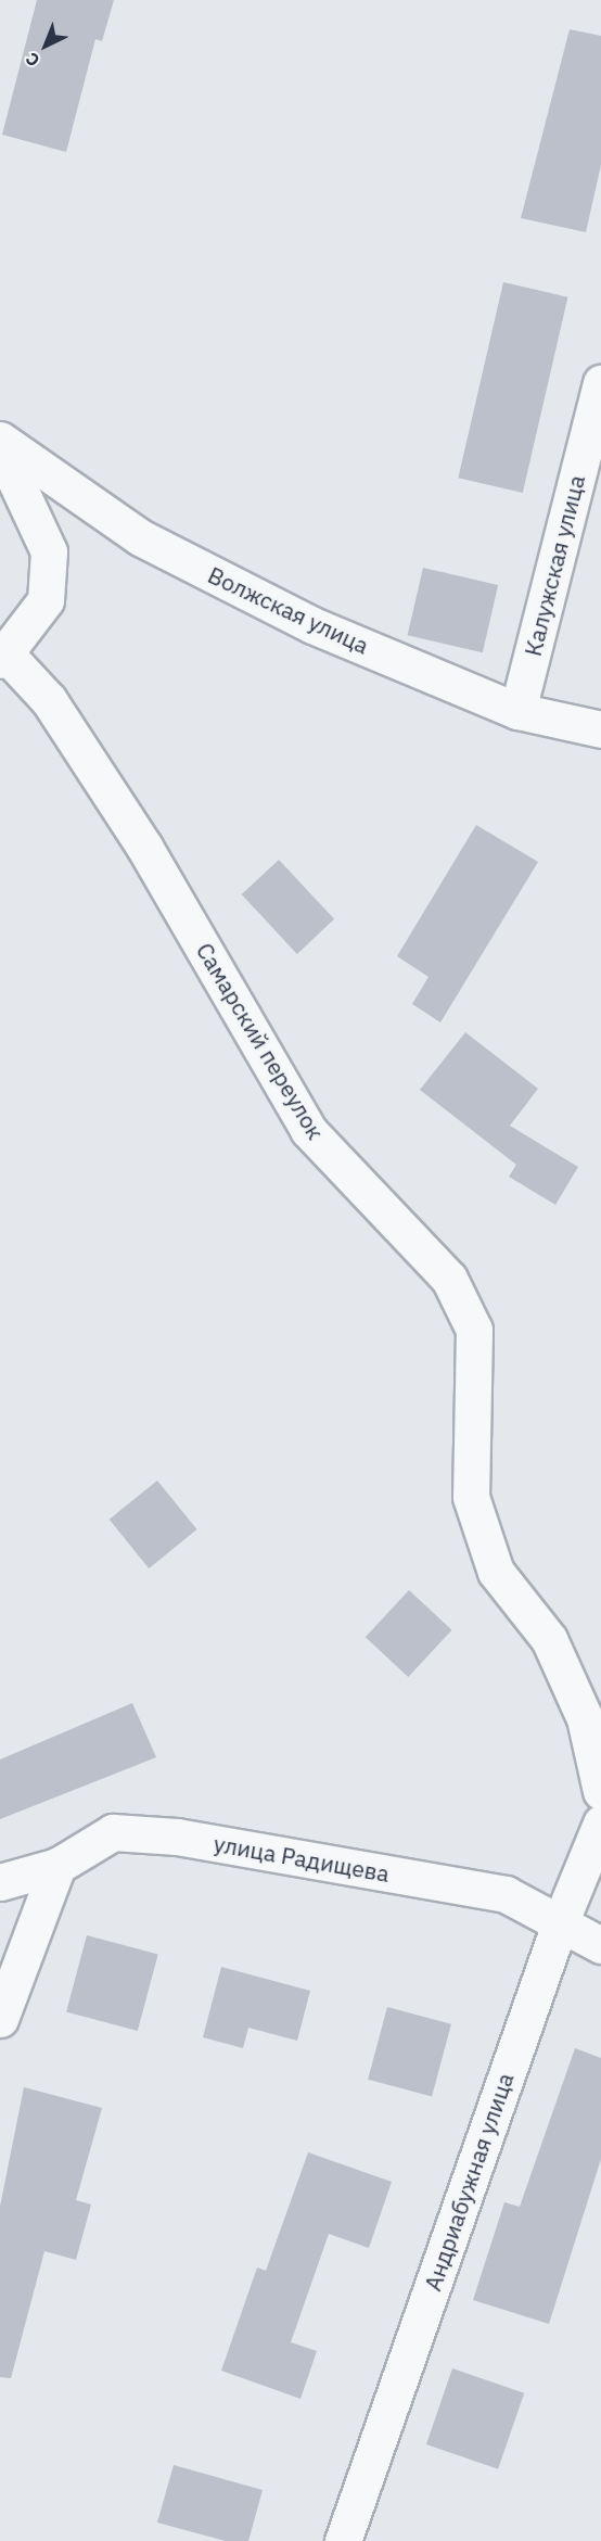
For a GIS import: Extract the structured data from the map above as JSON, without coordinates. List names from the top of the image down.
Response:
{
  "streets": {
    "street": [
      "Калужская улица",
      "Волжская улица",
      "Самарский переулок",
      "улица Радищева",
      "Андриабужная улица"
    ]
  },
  "crossings": [
    ["Калужская улица", "Волжская улица"],
    ["улица Радищева", "Андриабужная улица"]
  ],
  "north": "bottom left"
}
